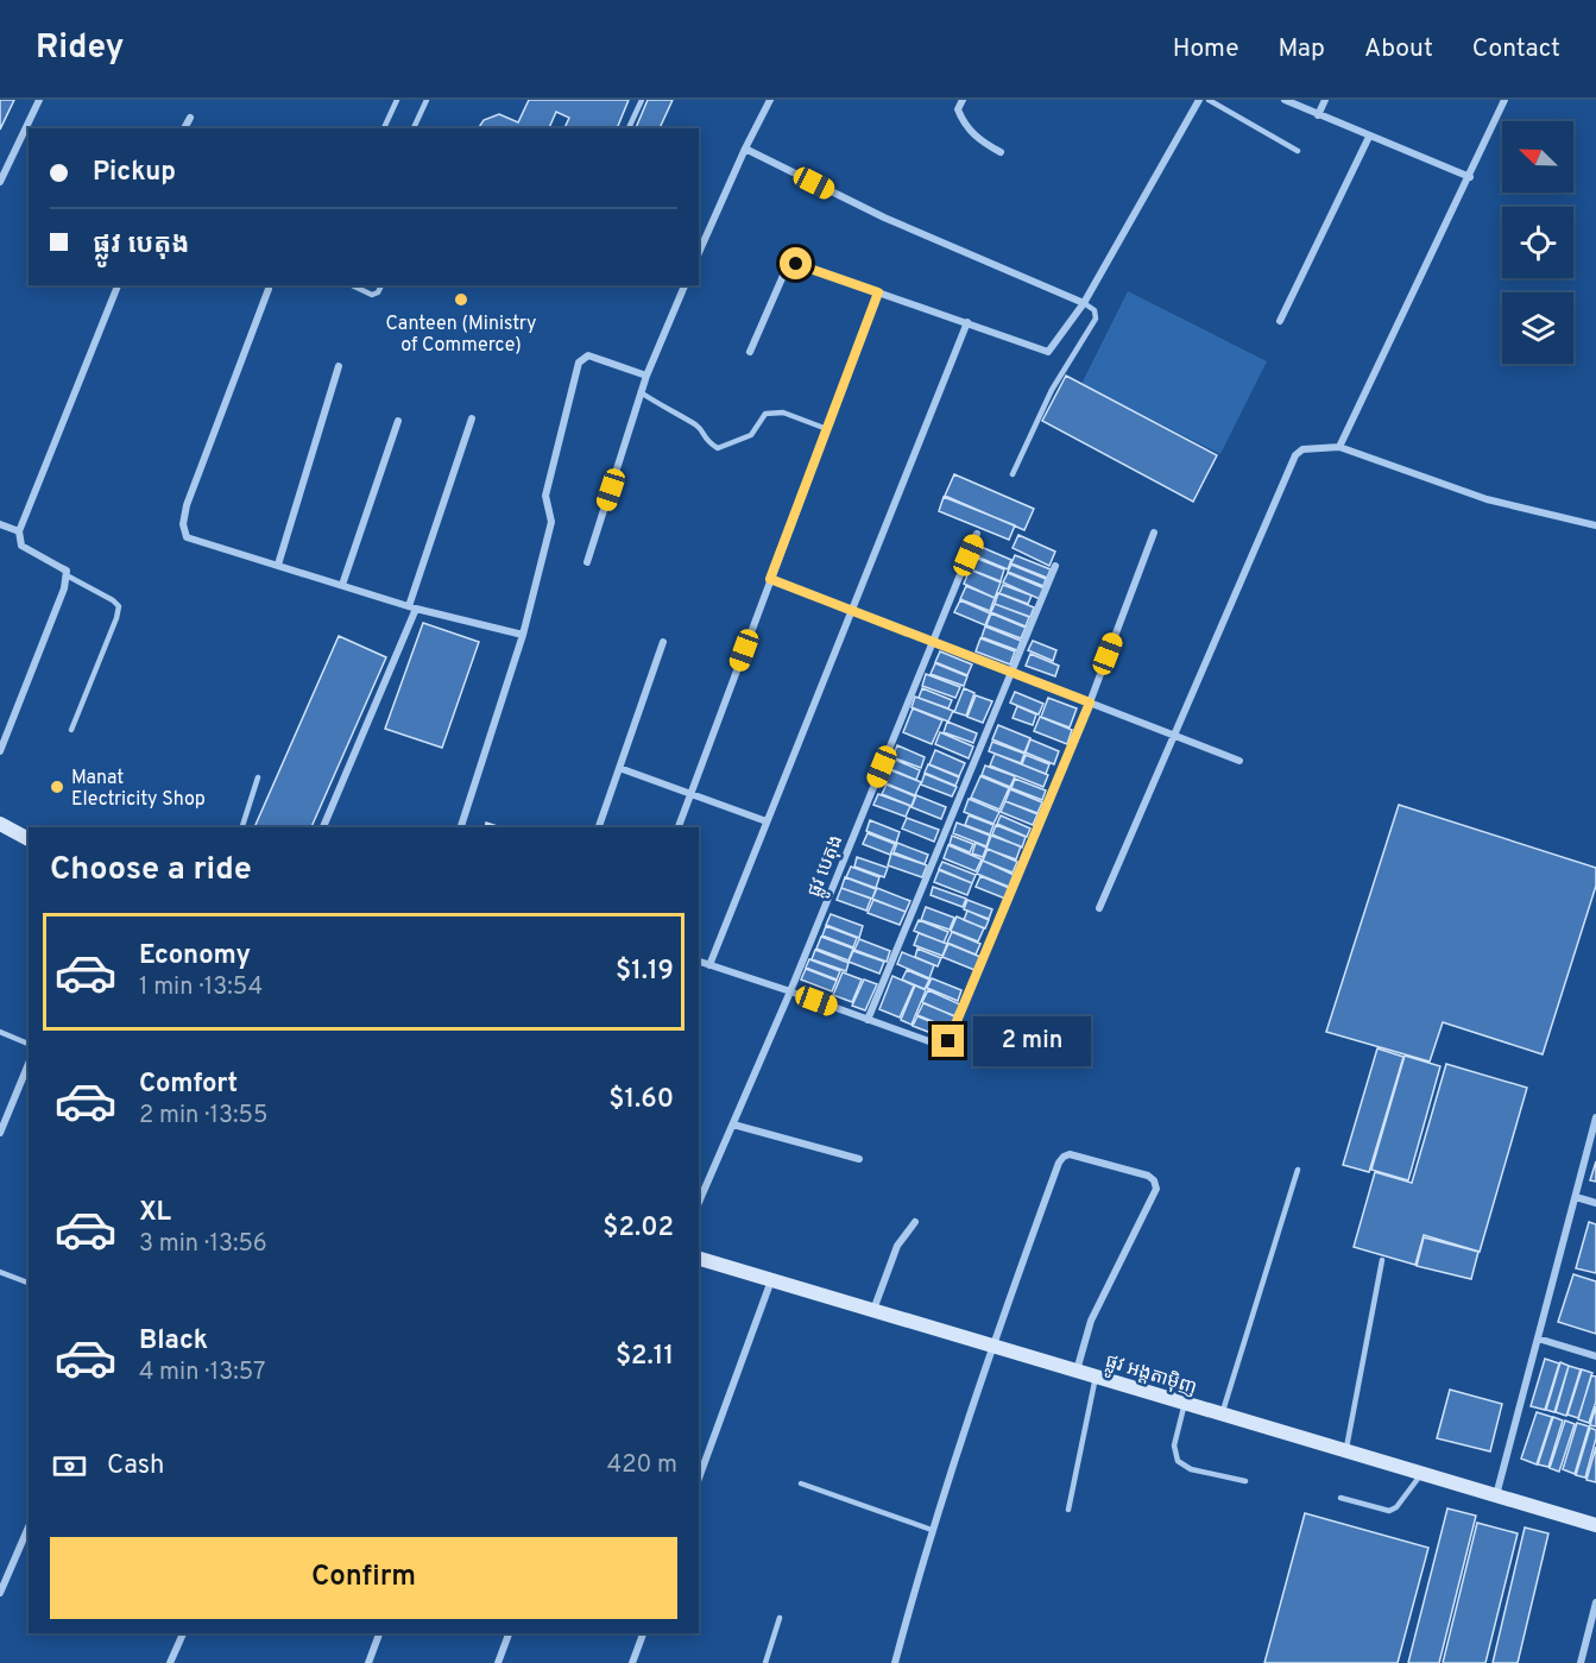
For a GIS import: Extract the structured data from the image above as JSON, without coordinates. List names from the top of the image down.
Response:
{
  "streets": {
    "street": ["ផ្លូវ បេតុង", "ផ្លូវ អង្តតាម៉ិញ"]
  },
  "places": ["Canteen (Ministry of Commerce)", "Manat Electricity Shop"],
  "north": "top left",
  "page": {
    "header": "Ridey",
    "nav": [
      "Home",
      "Map",
      "About",
      "Contact"
    ],
    "banner": ["Pickup", "ផ្លូវ បេតុង"],
    "heading": "Choose a ride",
    "list": [
      {
        "name": "Economy",
        "note": "1 min · 13:54",
        "value": "$1.19"
      },
      {
        "name": "Comfort",
        "note": "2 min · 13:55",
        "value": "$1.60"
      },
      {
        "name": "XL",
        "note": "3 min · 13:56",
        "value": "$2.02"
      },
      {
        "name": "Black",
        "note": "4 min · 13:57",
        "value": "$2.11"
      }
    ],
    "bubble": "2 min",
    "pay": ["Cash", "420 m"],
    "buttons": "Confirm"
  }
}
